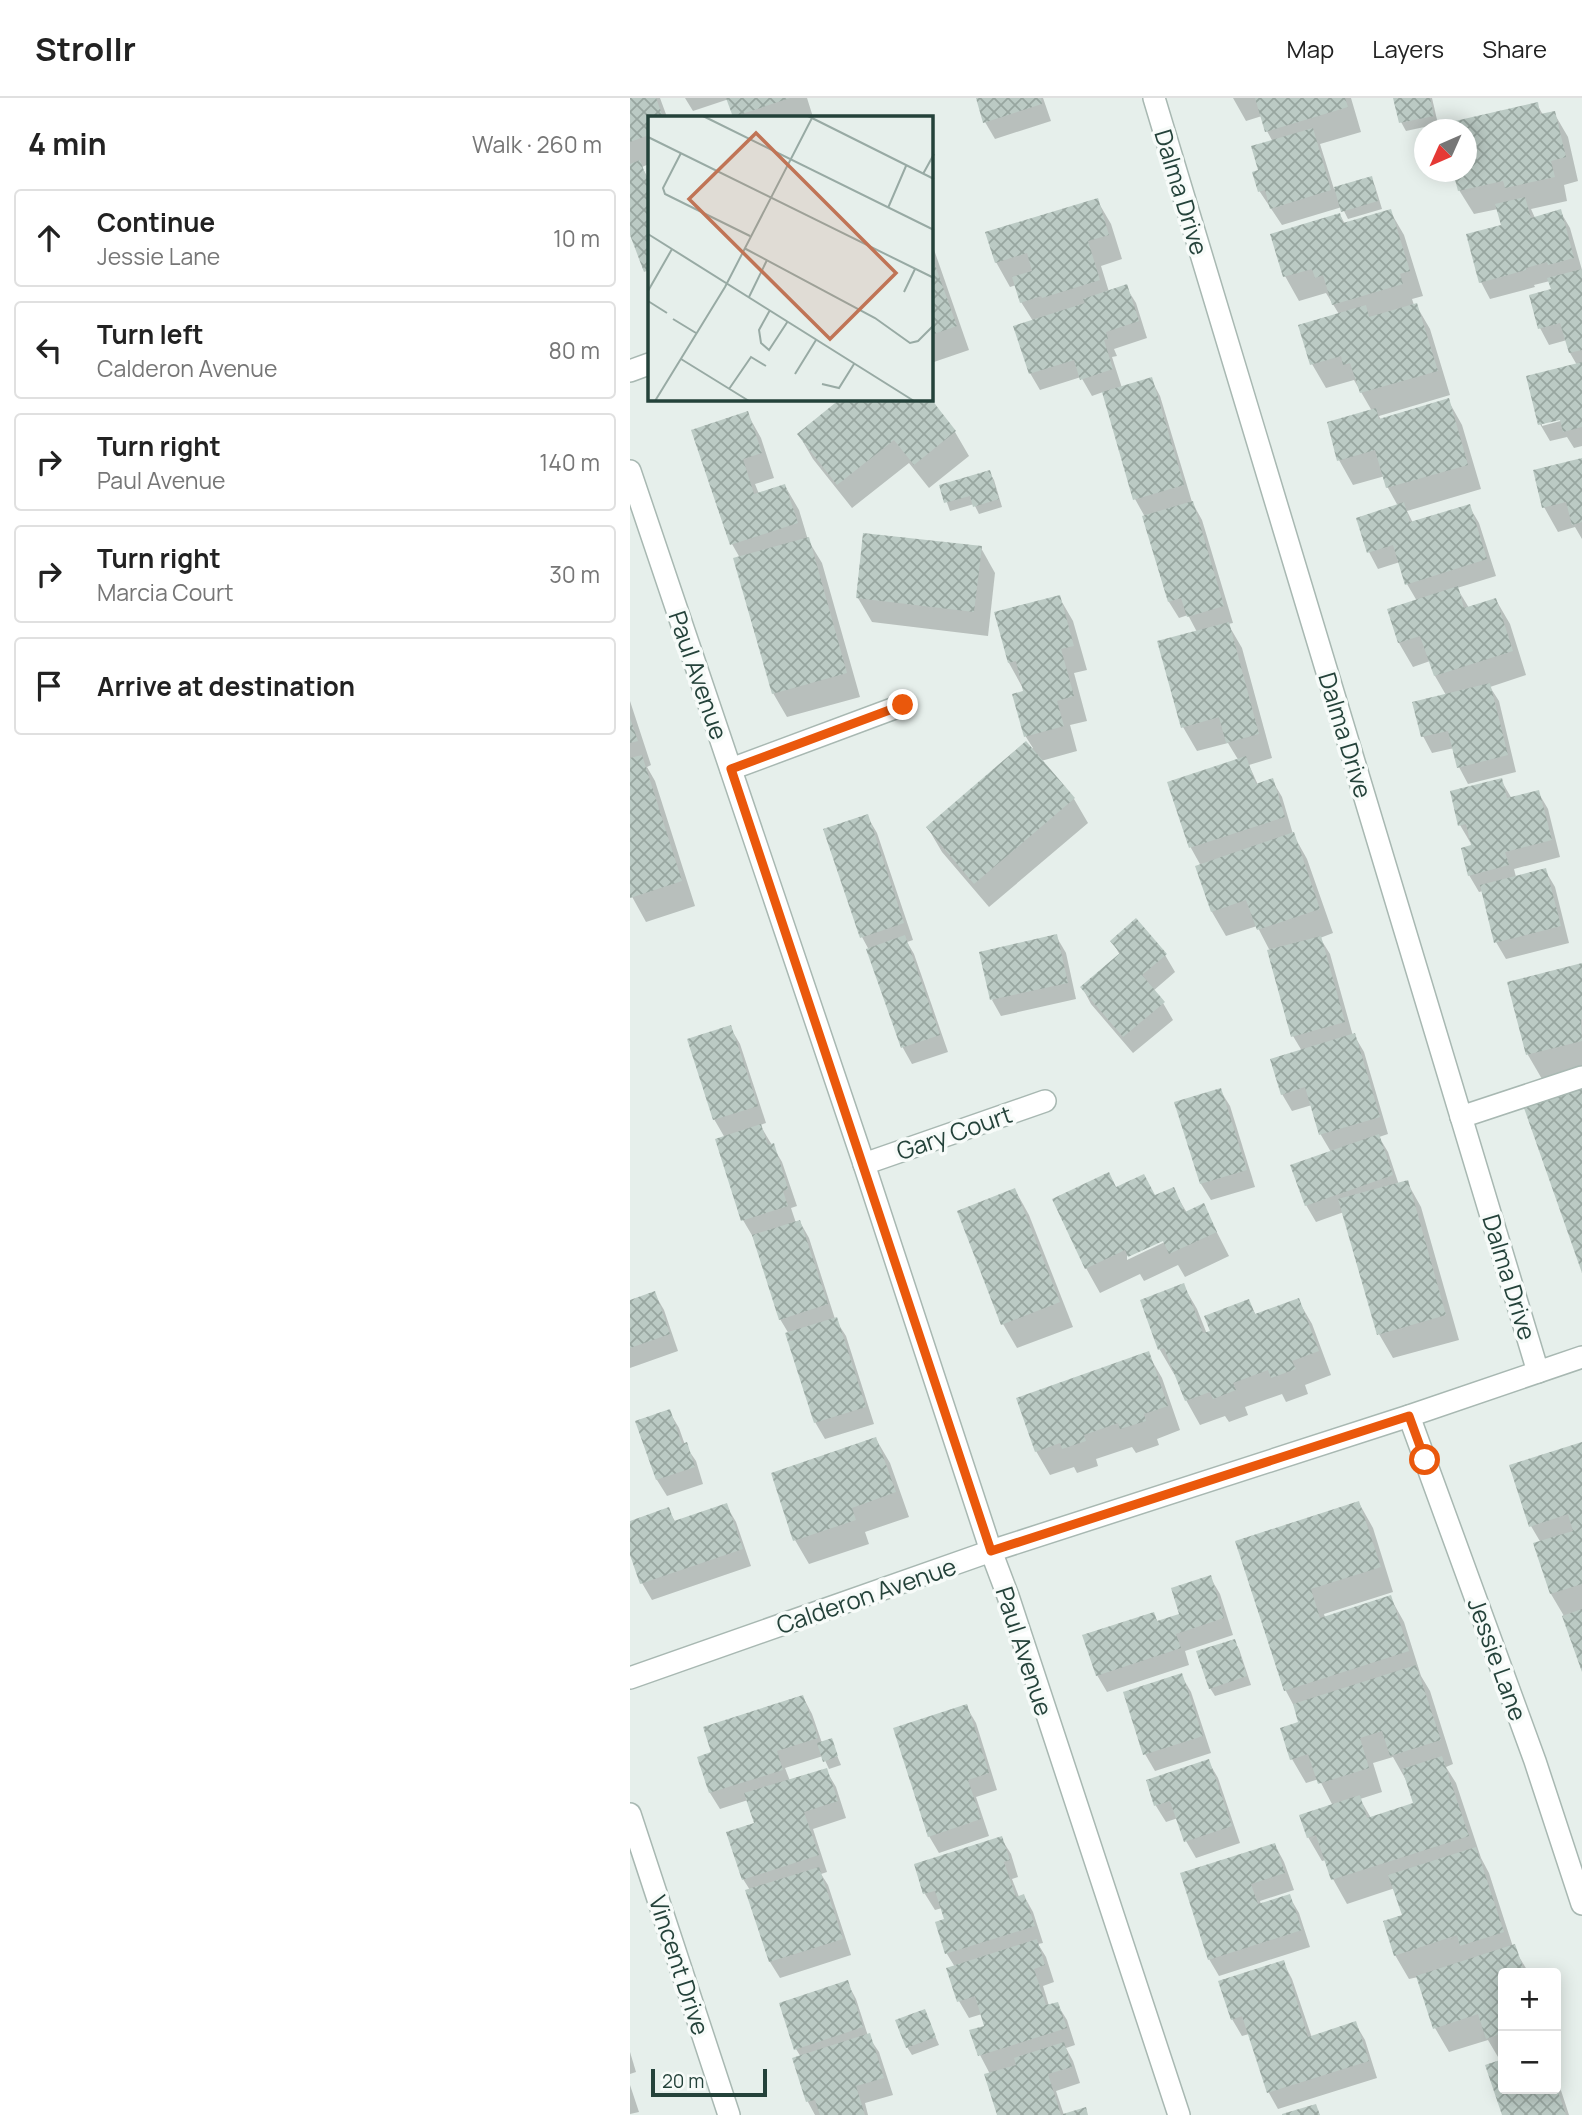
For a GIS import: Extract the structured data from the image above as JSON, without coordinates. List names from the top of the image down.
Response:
{
  "streets": {
    "street": [
      "Dalma Drive",
      "Paul Avenue",
      "Gary Court",
      "Calderon Avenue",
      "Jessie Lane",
      "Vincent Drive"
    ]
  },
  "crossings": [
    ["Dalma Drive", "Calderon Avenue"],
    ["Paul Avenue", "Gary Court"],
    ["Paul Avenue", "Calderon Avenue"],
    ["Calderon Avenue", "Jessie Lane"]
  ],
  "scale_bar": "20 m",
  "north": "bottom left",
  "page": {
    "header": "Strollr",
    "nav": ["Map", "Layers", "Share"],
    "heading": ["4 min", "Walk · 260 m"],
    "list": [
      ["Continue", "Jessie Lane", "10 m"],
      ["Turn left", "Calderon Avenue", "80 m"],
      ["Turn right", "Paul Avenue", "140 m"],
      ["Turn right", "Marcia Court", "30 m"],
      "Arrive at destination"
    ],
    "map_buttons": ["+", "−"],
    "scale": "20 m"
  }
}
